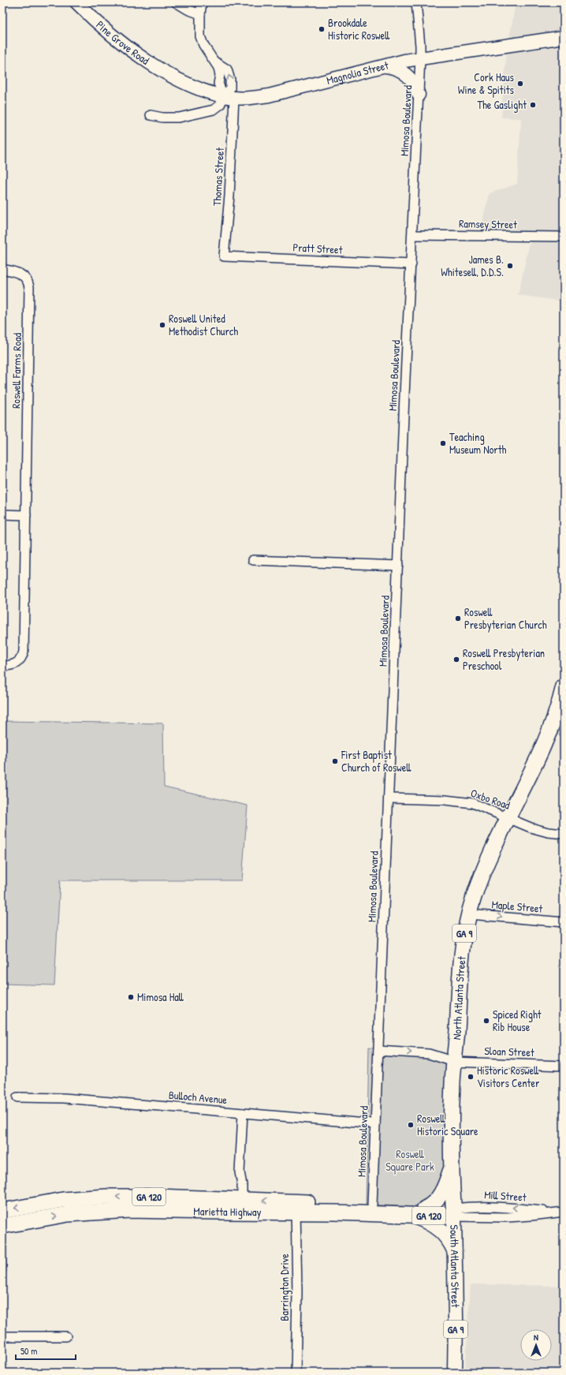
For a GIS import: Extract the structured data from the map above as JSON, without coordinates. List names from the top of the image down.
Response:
{
  "streets": {
    "highway": [
      "GA 9",
      "North Atlanta Street",
      "GA 120",
      "Marietta Highway"
    ],
    "main road": ["Pine Grove Road", "Magnolia Street", "South Atlanta Street"],
    "street": [
      "Mimosa Boulevard",
      "Thomas Street",
      "Ramsey Street",
      "Pratt Street",
      "Roswell Farms Road",
      "Oxbo Road",
      "Maple Street",
      "Sloan Street",
      "Bulloch Avenue",
      "Mill Street",
      "Barrington Drive"
    ]
  },
  "crossings": [
    ["Pine Grove Road", "Magnolia Street"],
    ["Magnolia Street", "Mimosa Boulevard"],
    ["Magnolia Street", "Thomas Street"],
    ["Mimosa Boulevard", "Ramsey Street"],
    ["Mimosa Boulevard", "Pratt Street"],
    ["Mimosa Boulevard", "Oxbo Road"],
    ["Mimosa Boulevard", "Sloan Street"],
    ["Mimosa Boulevard", "Bulloch Avenue"],
    ["Mimosa Boulevard", "Marietta Highway"],
    ["Thomas Street", "Pratt Street"],
    ["Oxbo Road", "North Atlanta Street"],
    ["Maple Street", "North Atlanta Street"],
    ["North Atlanta Street", "Sloan Street"],
    ["North Atlanta Street", "Mill Street"],
    ["North Atlanta Street", "Marietta Highway"],
    ["North Atlanta Street", "South Atlanta Street"],
    ["Mill Street", "Marietta Highway"],
    ["Mill Street", "South Atlanta Street"],
    ["Marietta Highway", "South Atlanta Street"],
    ["Marietta Highway", "Barrington Drive"]
  ],
  "one_way": ["Maple Street", "Sloan Street"],
  "parks": ["Roswell Square Park"],
  "places": [
    "Brookdale Historic Roswell",
    "Cork Haus Wine & Spitits",
    "The Gaslight",
    "James B. Whitesell, D.D.S.",
    "Roswell United Methodist Church",
    "Teaching Museum North",
    "Roswell Presbyterian Church",
    "Roswell Presbyterian Preschool",
    "First Baptist Church of Roswell",
    "Mimosa Hall",
    "Spiced Right Rib House",
    "Historic Roswell Visitors Center",
    "Roswell Historic Square"
  ],
  "scale_bar": "50 m",
  "north": "top"
}
